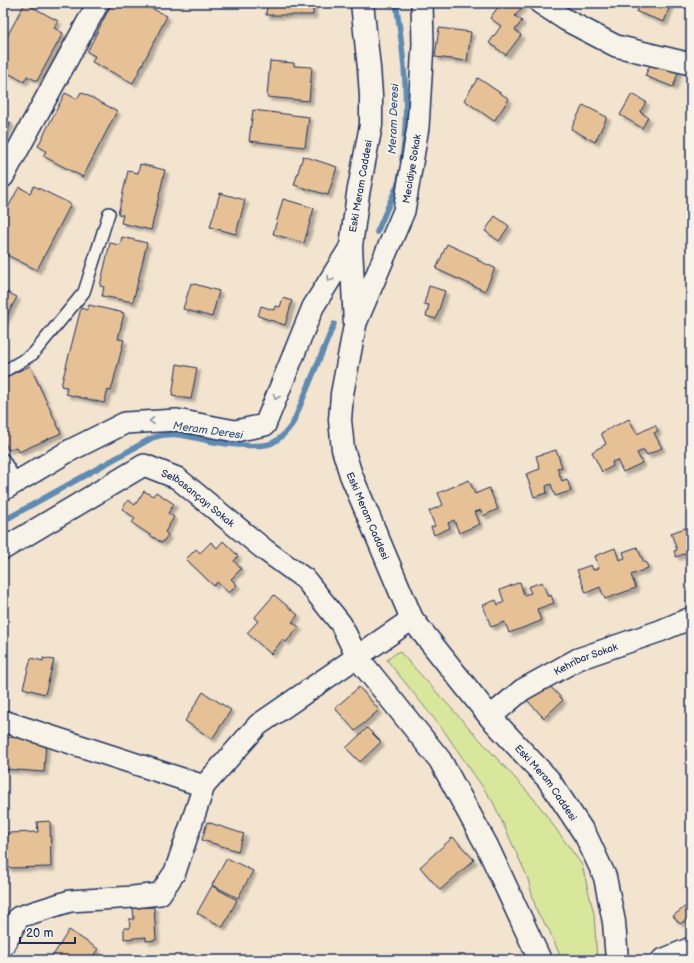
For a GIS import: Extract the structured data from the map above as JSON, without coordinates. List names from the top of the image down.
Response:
{
  "streets": {
    "street": [
      "Mecidiye Sokak",
      "Eski Meram Caddesi",
      "Selbasançayı Sokak",
      "Kehribar Sokak"
    ]
  },
  "crossings": [
    ["Mecidiye Sokak", "Eski Meram Caddesi"],
    ["Eski Meram Caddesi", "Kehribar Sokak"]
  ],
  "water": ["Meram Deresi"],
  "scale_bar": "20 m"
}
